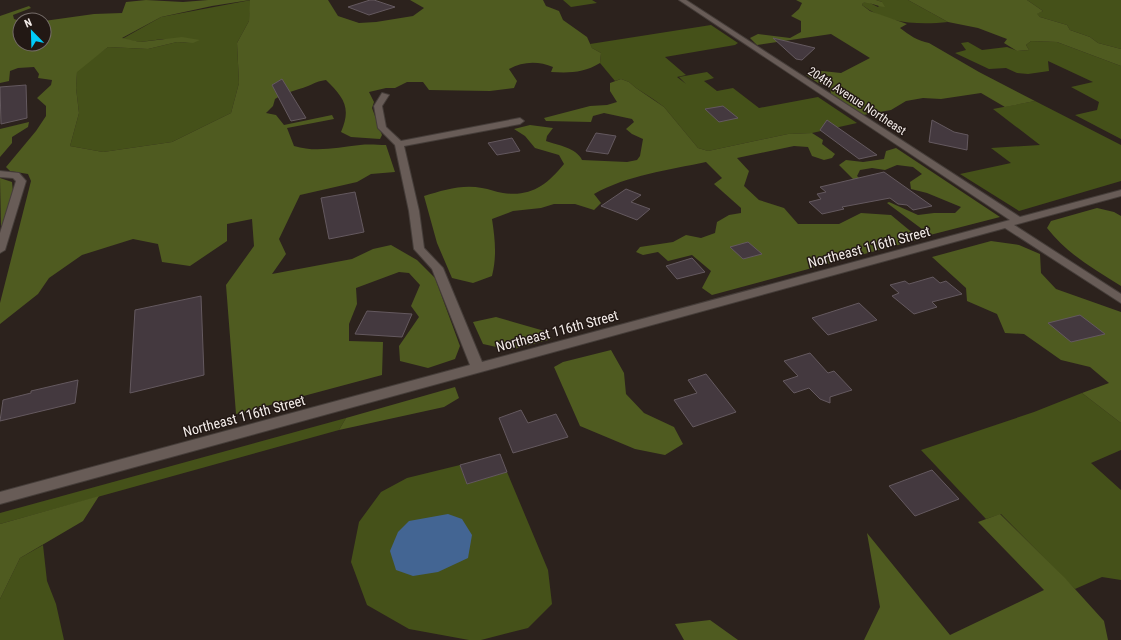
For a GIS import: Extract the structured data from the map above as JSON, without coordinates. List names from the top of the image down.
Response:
{
  "streets": {
    "street": ["204th Avenue Northeast", "Northeast 116th Street"]
  },
  "crossings": [
    ["204th Avenue Northeast", "Northeast 116th Street"]
  ],
  "north": "top left"
}
